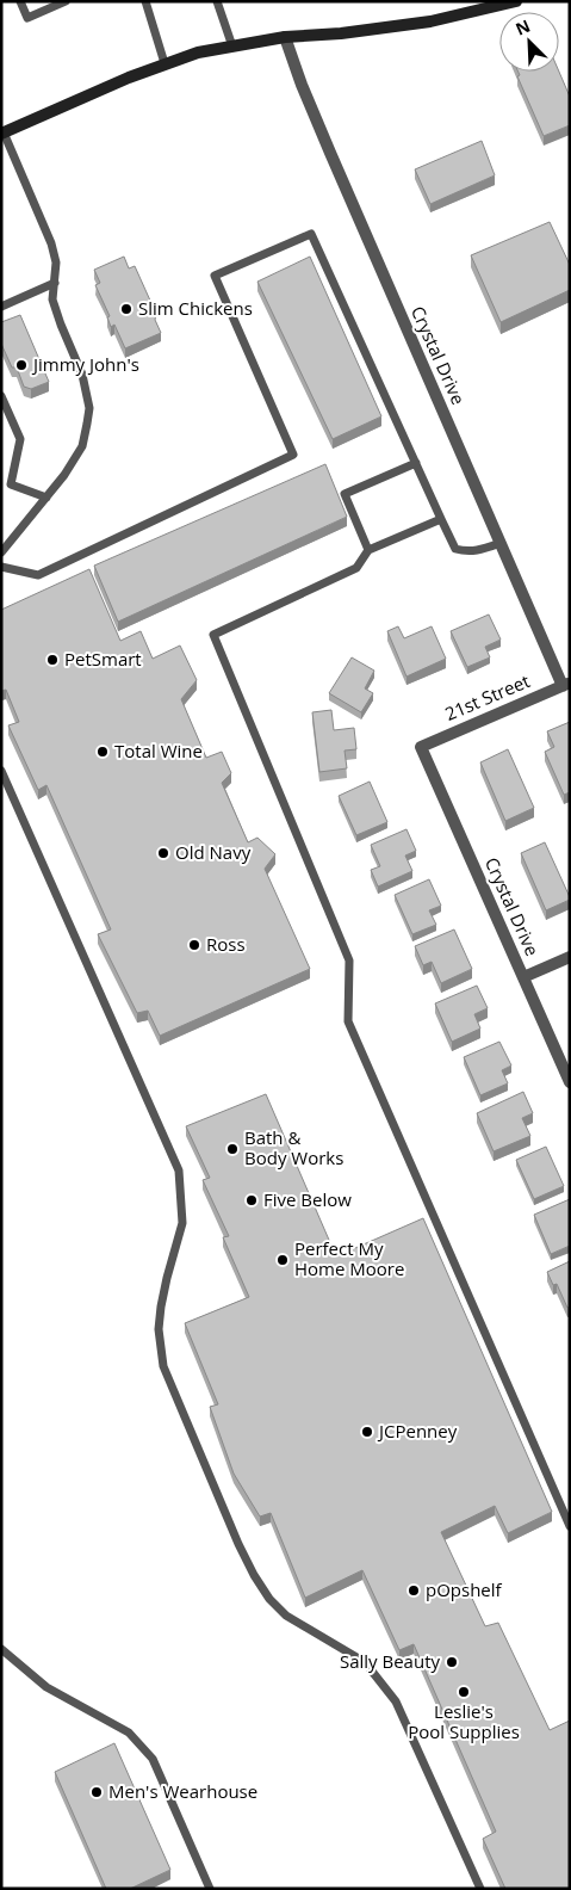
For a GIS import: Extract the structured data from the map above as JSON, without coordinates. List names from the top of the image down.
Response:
{
  "streets": {
    "street": ["Crystal Drive", "21st Street"]
  },
  "crossings": [
    ["Crystal Drive", "21st Street"]
  ],
  "places": [
    "Slim Chickens",
    "Jimmy John's",
    "PetSmart",
    "Total Wine",
    "Old Navy",
    "Ross",
    "Bath & Body Works",
    "Five Below",
    "Perfect My Home Moore",
    "JCPenney",
    "pOpshelf",
    "Sally Beauty",
    "Leslie's Pool Supplies",
    "Men's Wearhouse"
  ],
  "north": "top left"
}
